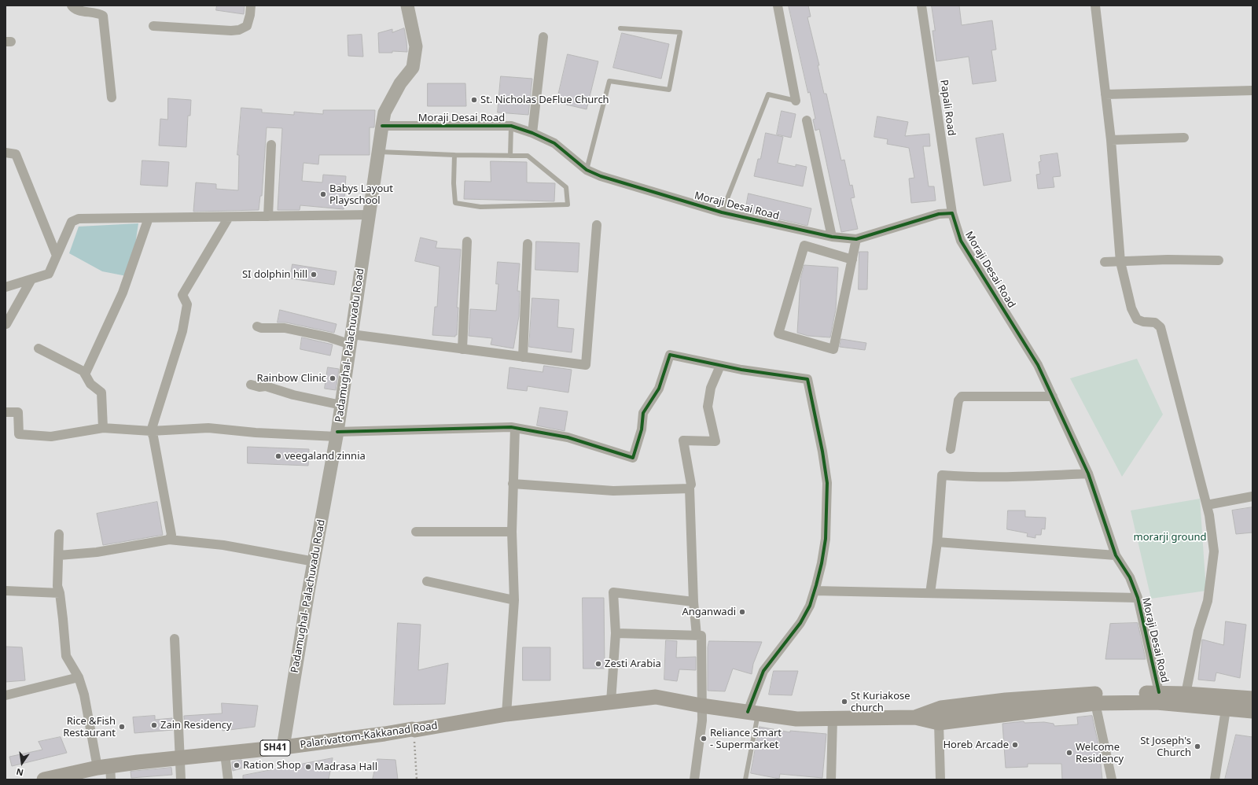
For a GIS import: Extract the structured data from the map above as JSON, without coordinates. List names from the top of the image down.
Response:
{
  "streets": {
    "main road": ["Padamughal- Palachuvadu Road", "Palarivattom-Kakkanad Road", "SH41"],
    "street": ["Papali Road", "Moraji Desai Road"]
  },
  "crossings": [
    ["Papali Road", "Moraji Desai Road"],
    ["Moraji Desai Road", "Padamughal- Palachuvadu Road"],
    ["Padamughal- Palachuvadu Road", "Palarivattom-Kakkanad Road"]
  ],
  "parks": ["morarji ground"],
  "places": [
    "St. Nicholas DeFlue Church",
    "Babys Layout Playschool",
    "SI dolphin hill",
    "Rainbow Clinic",
    "veegaland zinnia",
    "Anganwadi",
    "Zesti Arabia",
    "St Kuriakose church",
    "Zain Residency",
    "Rice &Fish Restaurant",
    "Reliance Smart - Supermarket",
    "Horeb Arcade",
    "St Joseph's Church",
    "Welcome Residency",
    "Ration Shop",
    "Madrasa Hall"
  ],
  "north": "bottom"
}
